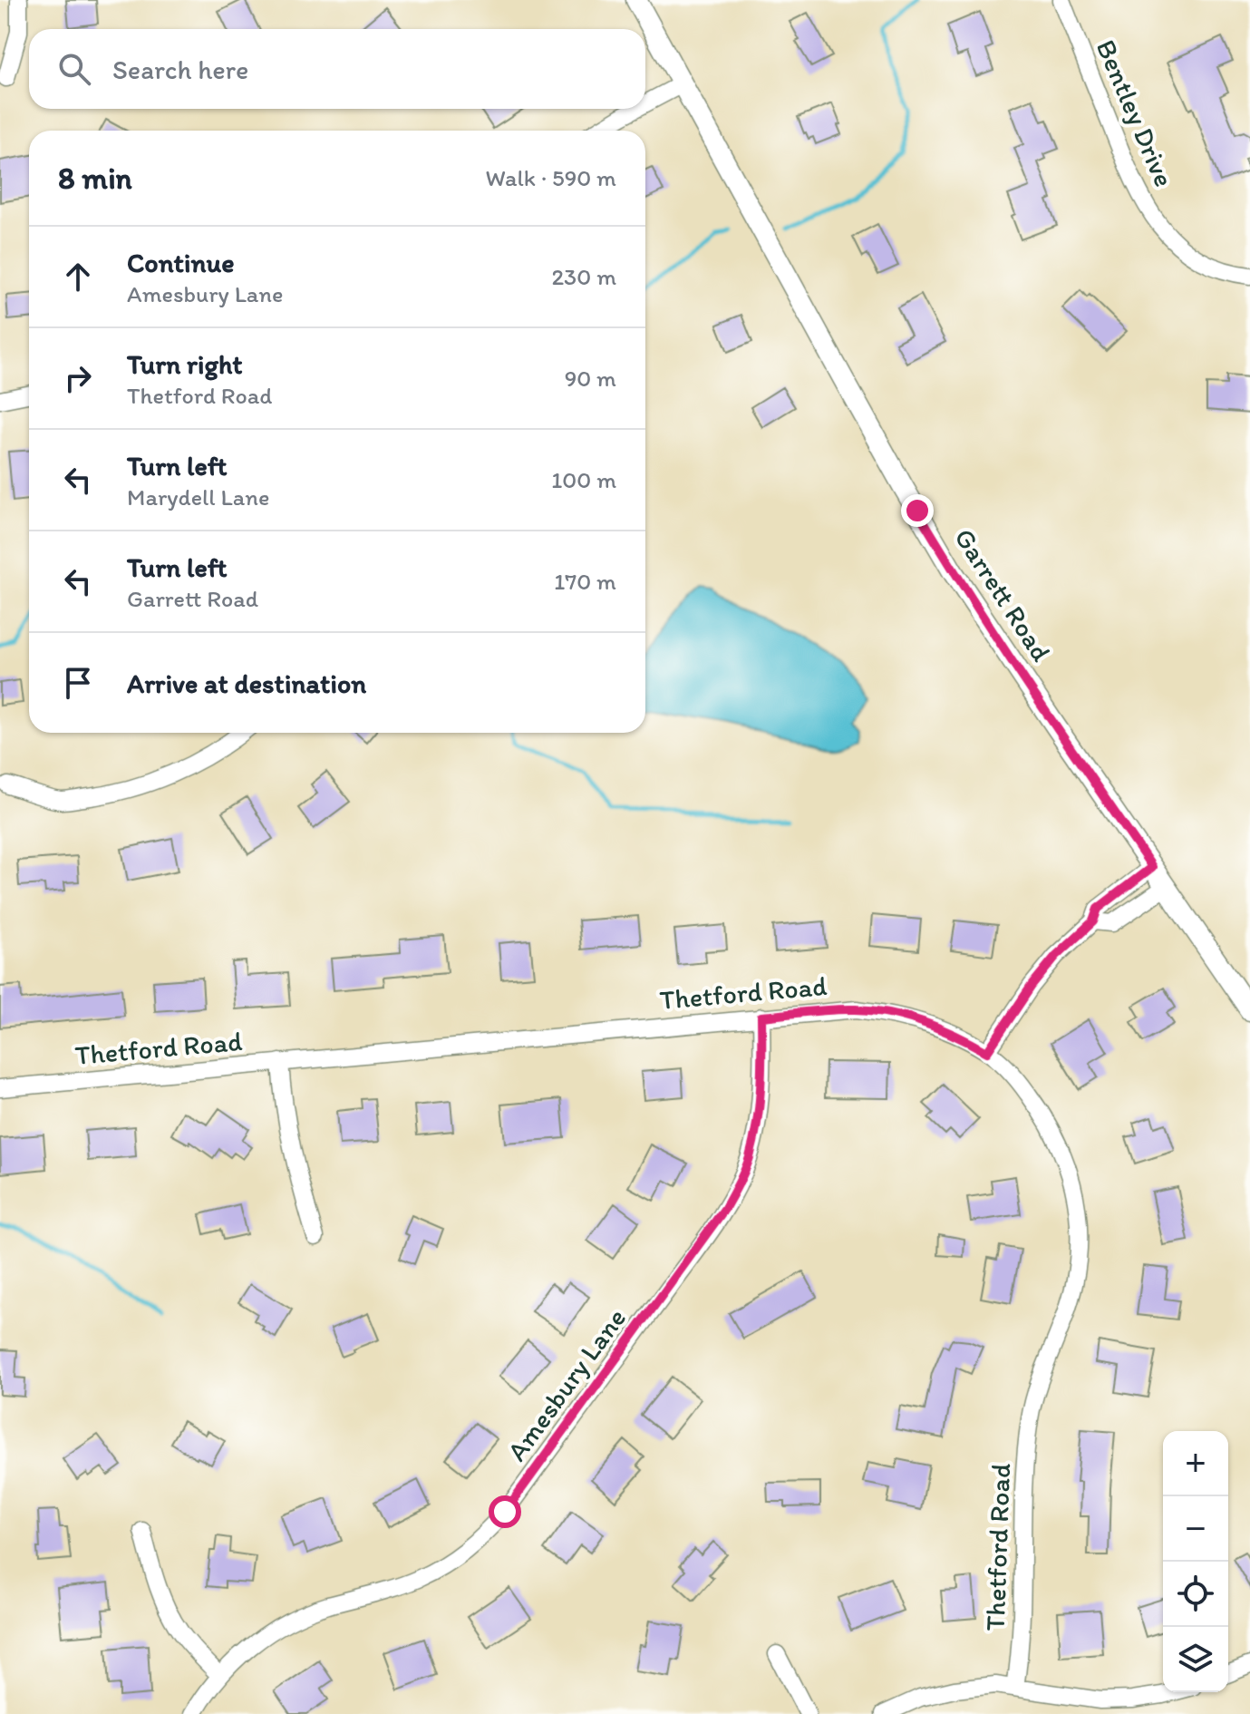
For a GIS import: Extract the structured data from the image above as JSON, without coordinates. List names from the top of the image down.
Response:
{
  "streets": {
    "street": [
      "Bentley Drive",
      "Garrett Road",
      "Thetford Road",
      "Amesbury Lane"
    ]
  },
  "crossings": [
    ["Thetford Road", "Amesbury Lane"]
  ],
  "page": {
    "search": "Search here",
    "heading": ["8 min", "Walk · 590 m"],
    "list": [
      ["Continue", "Amesbury Lane", "230 m"],
      ["Turn right", "Thetford Road", "90 m"],
      ["Turn left", "Marydell Lane", "100 m"],
      ["Turn left", "Garrett Road", "170 m"],
      "Arrive at destination"
    ],
    "map_buttons": ["+", "−"]
  }
}
